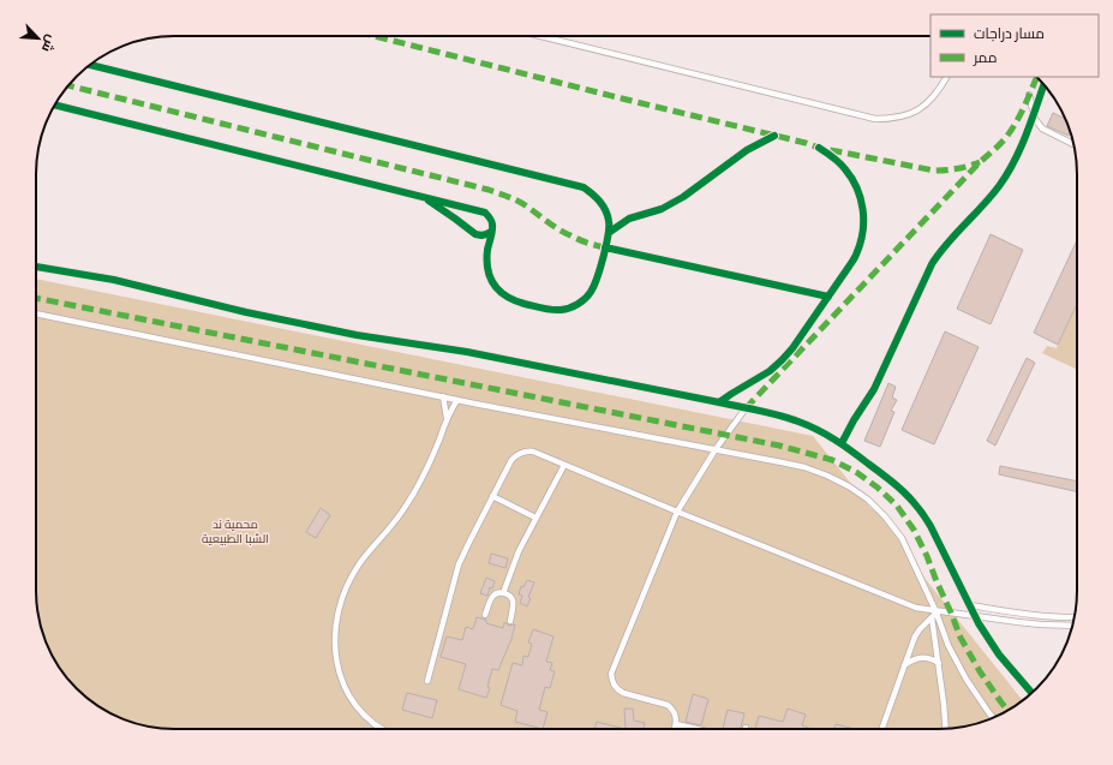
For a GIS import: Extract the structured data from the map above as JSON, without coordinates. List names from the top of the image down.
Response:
{
  "parks": ["محمية ند الشبا الطبيعية"],
  "legend": ["مسار دراجات", "ممر"],
  "north": "bottom right"
}
